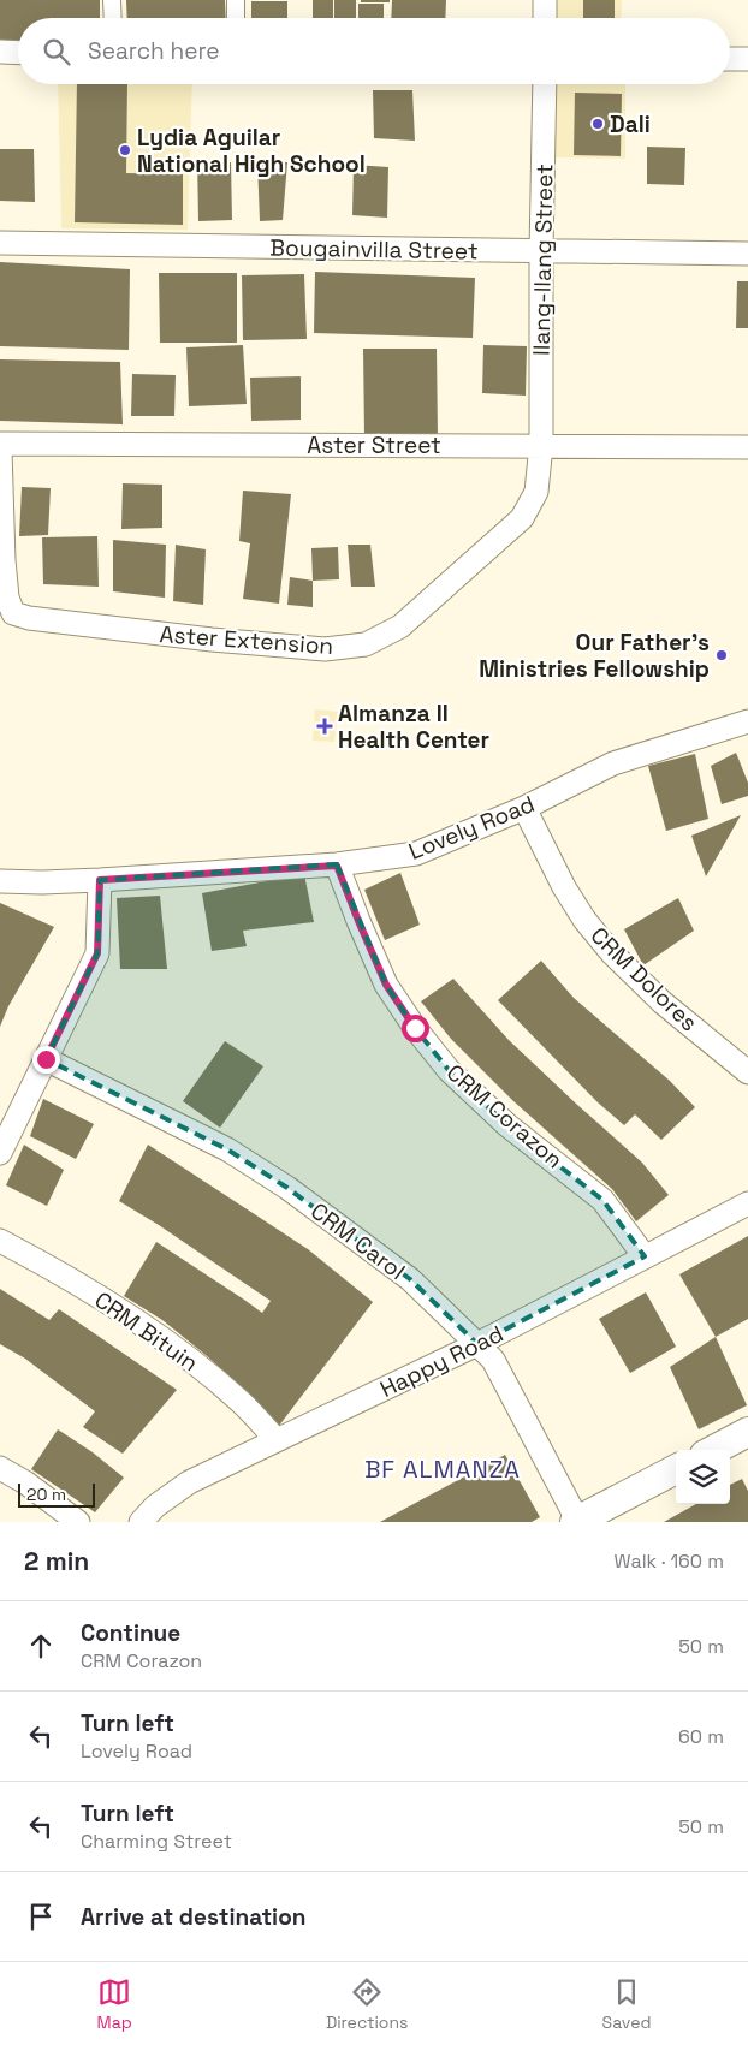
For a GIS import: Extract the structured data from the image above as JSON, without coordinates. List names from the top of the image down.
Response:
{
  "streets": {
    "street": [
      "Bougainvilla Street",
      "Ilang-Ilang Street",
      "Aster Street",
      "Aster Extension",
      "Lovely Road",
      "CRM Dolores",
      "CRM Corazon",
      "CRM Carol",
      "CRM Bituin",
      "Happy Road"
    ]
  },
  "crossings": [
    ["Bougainvilla Street", "Ilang-Ilang Street"],
    ["Ilang-Ilang Street", "Aster Street"],
    ["Ilang-Ilang Street", "Aster Extension"],
    ["Aster Street", "Aster Extension"],
    ["Lovely Road", "CRM Dolores"],
    ["Lovely Road", "CRM Corazon"],
    ["CRM Corazon", "Happy Road"],
    ["CRM Carol", "Happy Road"],
    ["CRM Bituin", "Happy Road"]
  ],
  "districts": ["BF ALMANZA"],
  "places": {
    "other": ["Dali", "Lydia Aguilar National High School", "Our Father's Ministries Fellowship"],
    "health": ["Almanza II Health Center"]
  },
  "scale_bar": "20 m",
  "page": {
    "search": "Search here",
    "scale": "20 m",
    "heading": ["2 min", "Walk · 160 m"],
    "list": [
      ["Continue", "CRM Corazon", "50 m"],
      ["Turn left", "Lovely Road", "60 m"],
      ["Turn left", "Charming Street", "50 m"],
      "Arrive at destination"
    ],
    "nav": ["Map", "Directions", "Saved"]
  }
}
